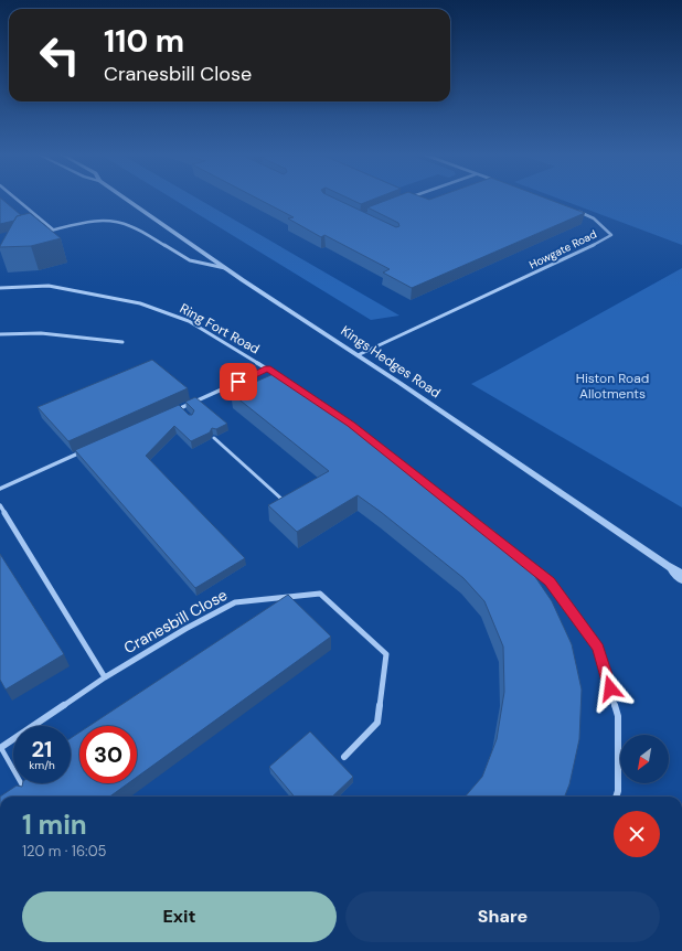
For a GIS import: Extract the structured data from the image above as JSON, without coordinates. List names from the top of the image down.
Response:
{
  "streets": {
    "street": [
      "Howgate Road",
      "Ring Fort Road",
      "Kings Hedges Road",
      "Cranesbill Close"
    ]
  },
  "crossings": [
    ["Howgate Road", "Kings Hedges Road"]
  ],
  "parks": ["Histon Road Allotments"],
  "north": "bottom left",
  "page": {
    "turn": ["110 m", "Cranesbill Close"],
    "speed": "21 km/h",
    "limit": "30",
    "heading": ["1 min", "120 m · 16:05"],
    "buttons": ["Exit", "Share"]
  }
}
